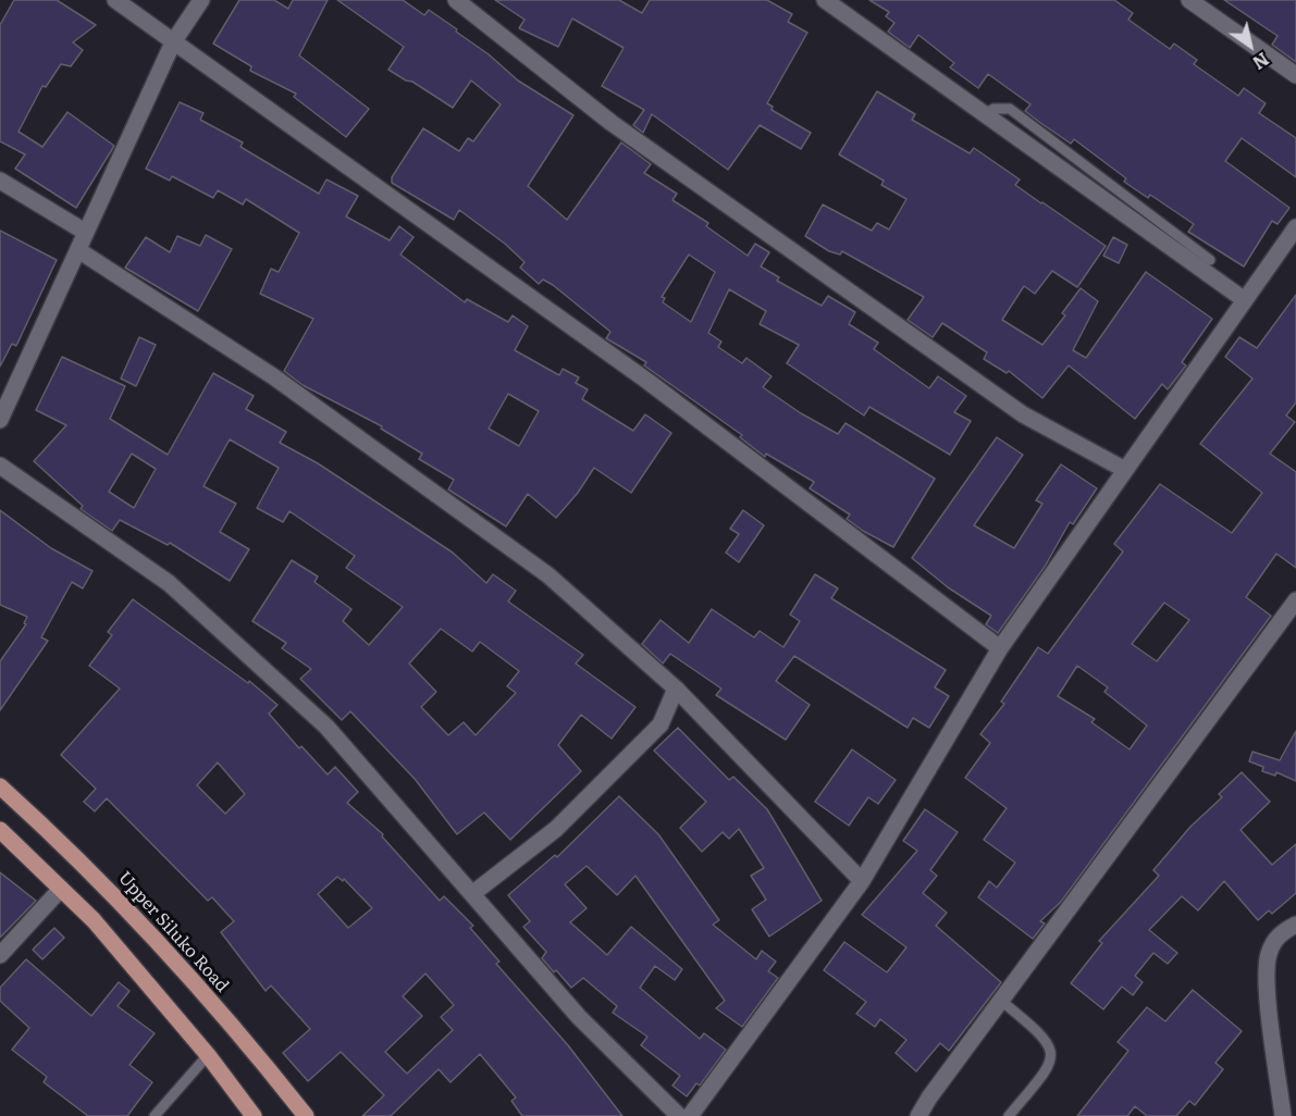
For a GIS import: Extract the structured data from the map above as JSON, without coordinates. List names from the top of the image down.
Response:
{
  "streets": {
    "main road": ["Upper Siluko Road"]
  },
  "north": "bottom right"
}
